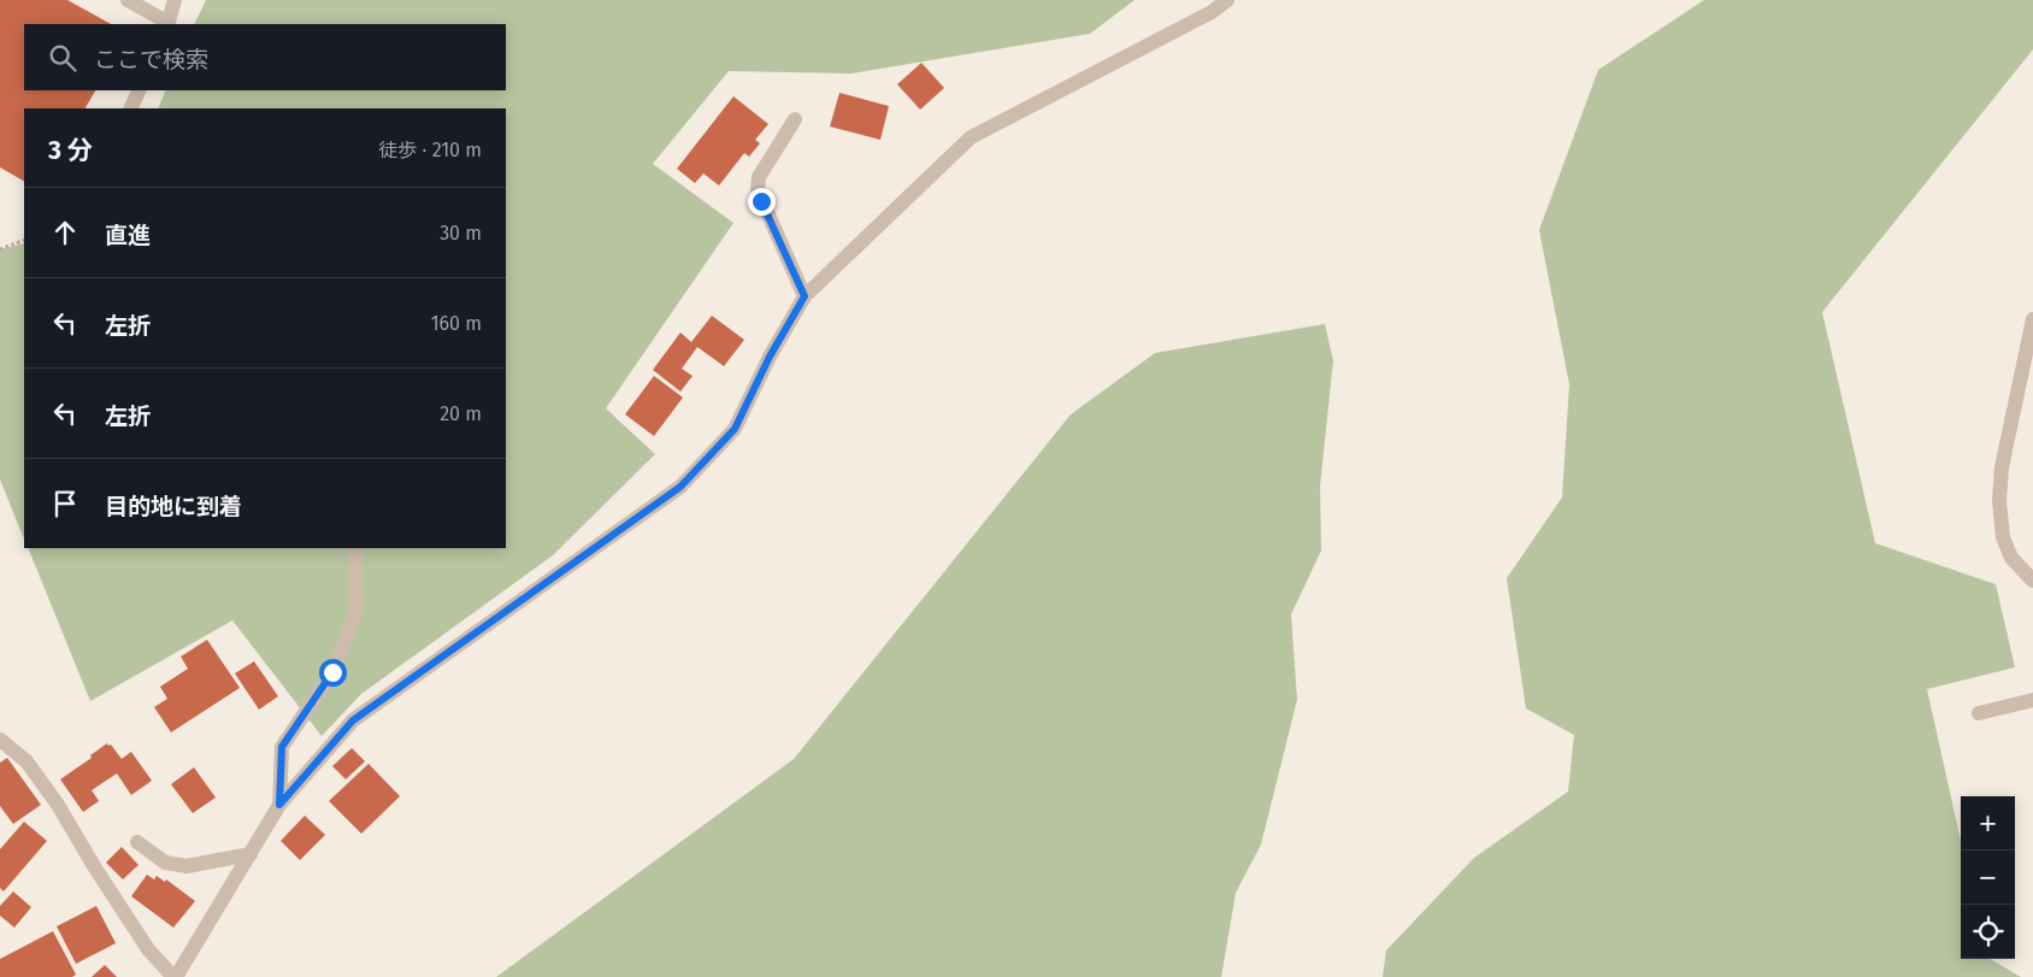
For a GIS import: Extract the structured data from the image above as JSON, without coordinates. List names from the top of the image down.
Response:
{
  "page": {
    "search": "ここで検索",
    "heading": ["3 分", "徒歩 · 210 m"],
    "list": [
      ["直進", "30 m"],
      ["左折", "160 m"],
      ["左折", "20 m"],
      "目的地に到着"
    ],
    "map_buttons": ["+", "−"]
  }
}
